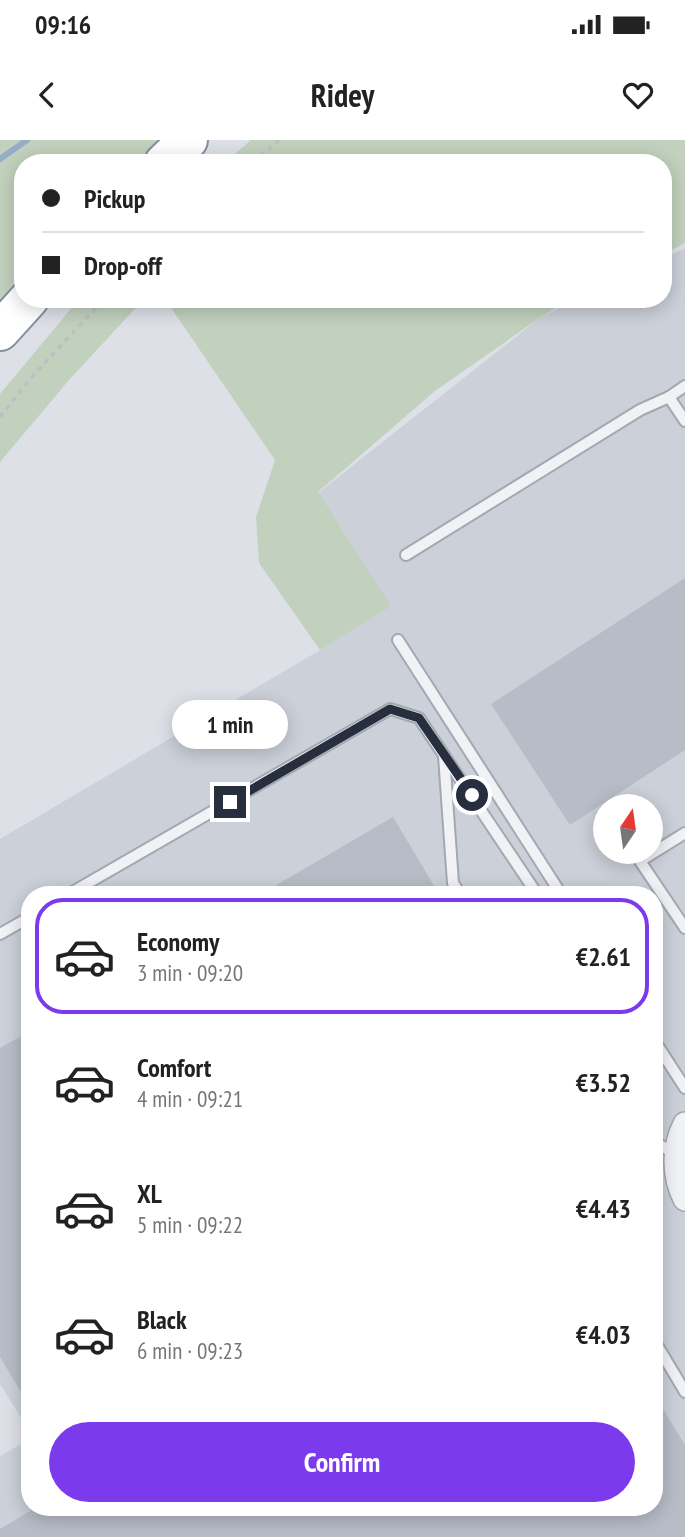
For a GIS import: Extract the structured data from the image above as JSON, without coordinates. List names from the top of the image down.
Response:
{
  "north": "top",
  "page": {
    "status": "09:16",
    "header": "Ridey",
    "banner": ["Pickup", "Drop-off"],
    "bubble": "1 min",
    "list": [
      {
        "name": "Economy",
        "note": "3 min · 09:20",
        "value": "€2.61"
      },
      {
        "name": "Comfort",
        "note": "4 min · 09:21",
        "value": "€3.52"
      },
      {
        "name": "XL",
        "note": "5 min · 09:22",
        "value": "€4.43"
      },
      {
        "name": "Black",
        "note": "6 min · 09:23",
        "value": "€4.03"
      }
    ],
    "buttons": "Confirm"
  }
}
